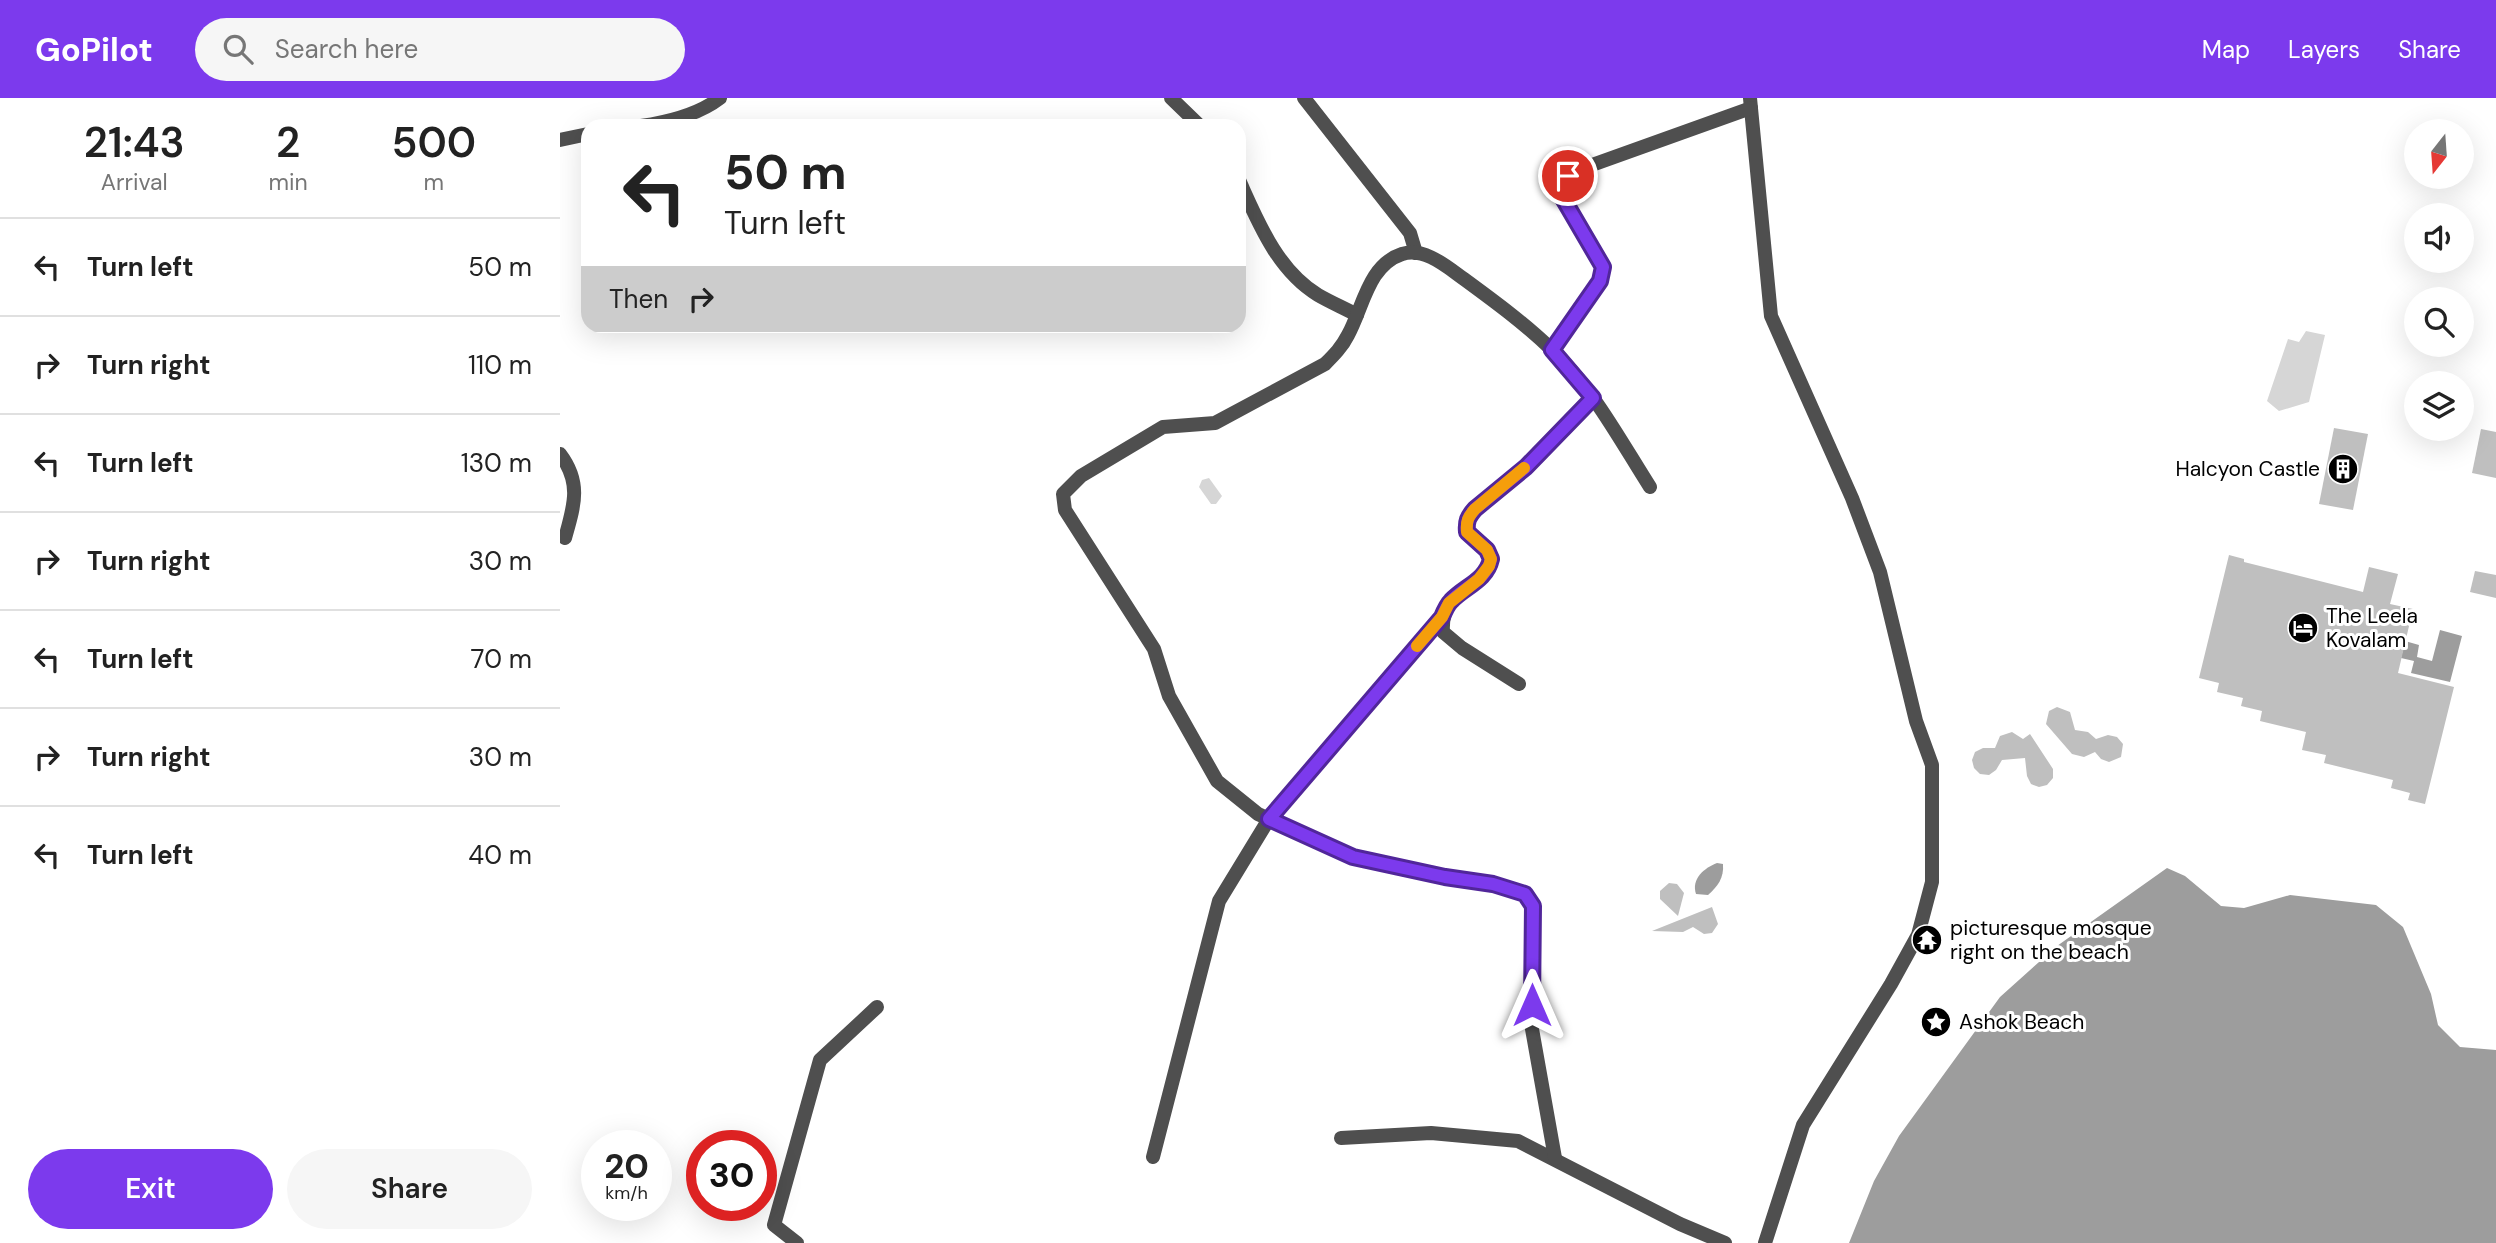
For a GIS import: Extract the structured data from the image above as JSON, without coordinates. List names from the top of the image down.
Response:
{
  "places": {
    "building": ["Halcyon Castle"],
    "hotel": ["The Leela Kovalam"],
    "temple": ["picturesque mosque right on the beach"],
    "place": ["Ashok Beach"]
  },
  "north": "bottom",
  "page": {
    "header": "GoPilot",
    "search": "Search here",
    "nav": ["Map", "Layers", "Share"],
    "eta": [
      "21:43",
      "Arrival",
      "2",
      "min",
      "500",
      "m"
    ],
    "turn": ["50 m", "Turn left"],
    "list": [
      {
        "name": "Turn left",
        "value": "50 m"
      },
      {
        "name": "Turn right",
        "value": "110 m"
      },
      {
        "name": "Turn left",
        "value": "130 m"
      },
      {
        "name": "Turn right",
        "value": "30 m"
      },
      {
        "name": "Turn left",
        "value": "70 m"
      },
      {
        "name": "Turn right",
        "value": "30 m"
      },
      {
        "name": "Turn left",
        "value": "40 m"
      }
    ],
    "then": "Then",
    "speed": "20 km/h",
    "limit": "30",
    "buttons": ["Exit", "Share"]
  }
}
